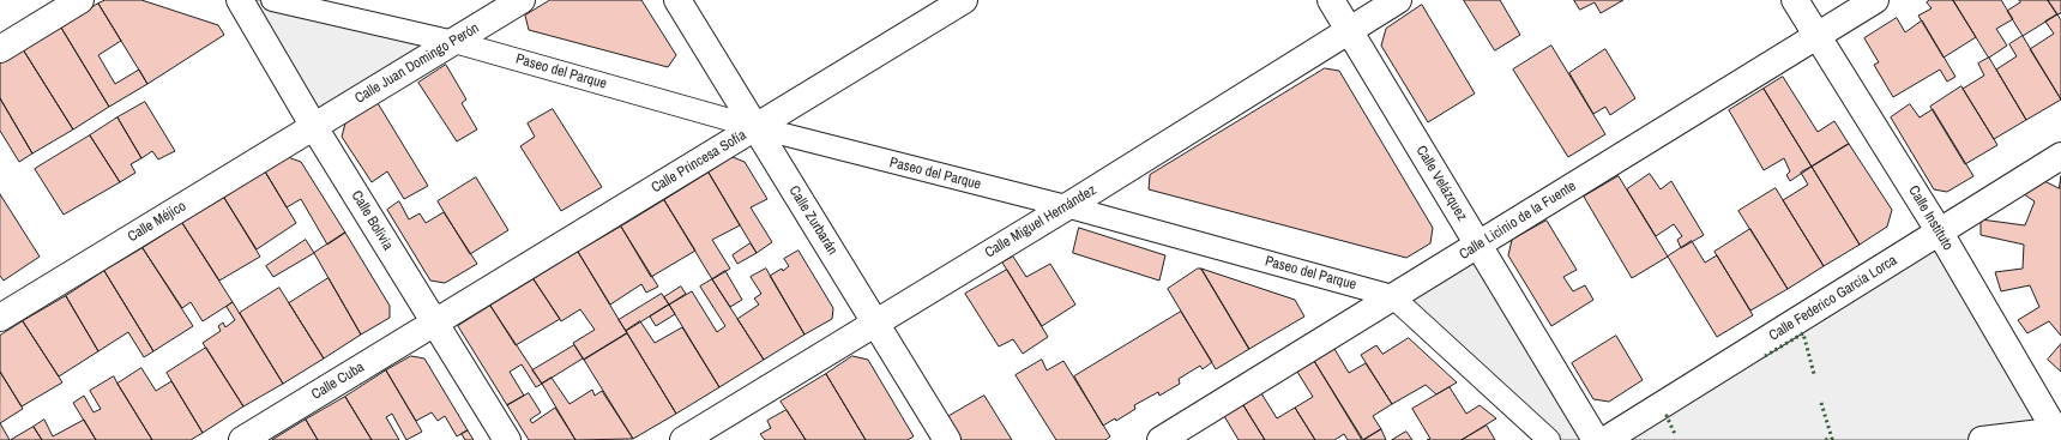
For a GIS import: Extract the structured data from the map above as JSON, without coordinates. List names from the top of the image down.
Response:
{
  "streets": {
    "street": [
      "Calle Juan Domingo Perón",
      "Paseo del Parque",
      "Calle Princesa Sofía",
      "Calle Velázquez",
      "Calle Instituto",
      "Calle Bolivia",
      "Calle Zurbarán",
      "Calle Licinio de la Fuente",
      "Calle Méjico",
      "Calle Miguel Hernández",
      "Calle Federico García Lorca",
      "Calle Cuba"
    ]
  },
  "crossings": [
    ["Calle Juan Domingo Perón", "Paseo del Parque"],
    ["Calle Juan Domingo Perón", "Calle Bolivia"],
    ["Calle Juan Domingo Perón", "Calle Méjico"],
    ["Paseo del Parque", "Calle Princesa Sofía"],
    ["Paseo del Parque", "Calle Zurbarán"],
    ["Paseo del Parque", "Calle Licinio de la Fuente"],
    ["Paseo del Parque", "Calle Miguel Hernández"],
    ["Calle Princesa Sofía", "Calle Bolivia"],
    ["Calle Princesa Sofía", "Calle Zurbarán"],
    ["Calle Princesa Sofía", "Calle Cuba"],
    ["Calle Velázquez", "Calle Licinio de la Fuente"],
    ["Calle Velázquez", "Calle Miguel Hernández"],
    ["Calle Instituto", "Calle Licinio de la Fuente"],
    ["Calle Instituto", "Calle Federico García Lorca"],
    ["Calle Bolivia", "Calle Méjico"],
    ["Calle Bolivia", "Calle Cuba"],
    ["Calle Zurbarán", "Calle Miguel Hernández"]
  ]
}
